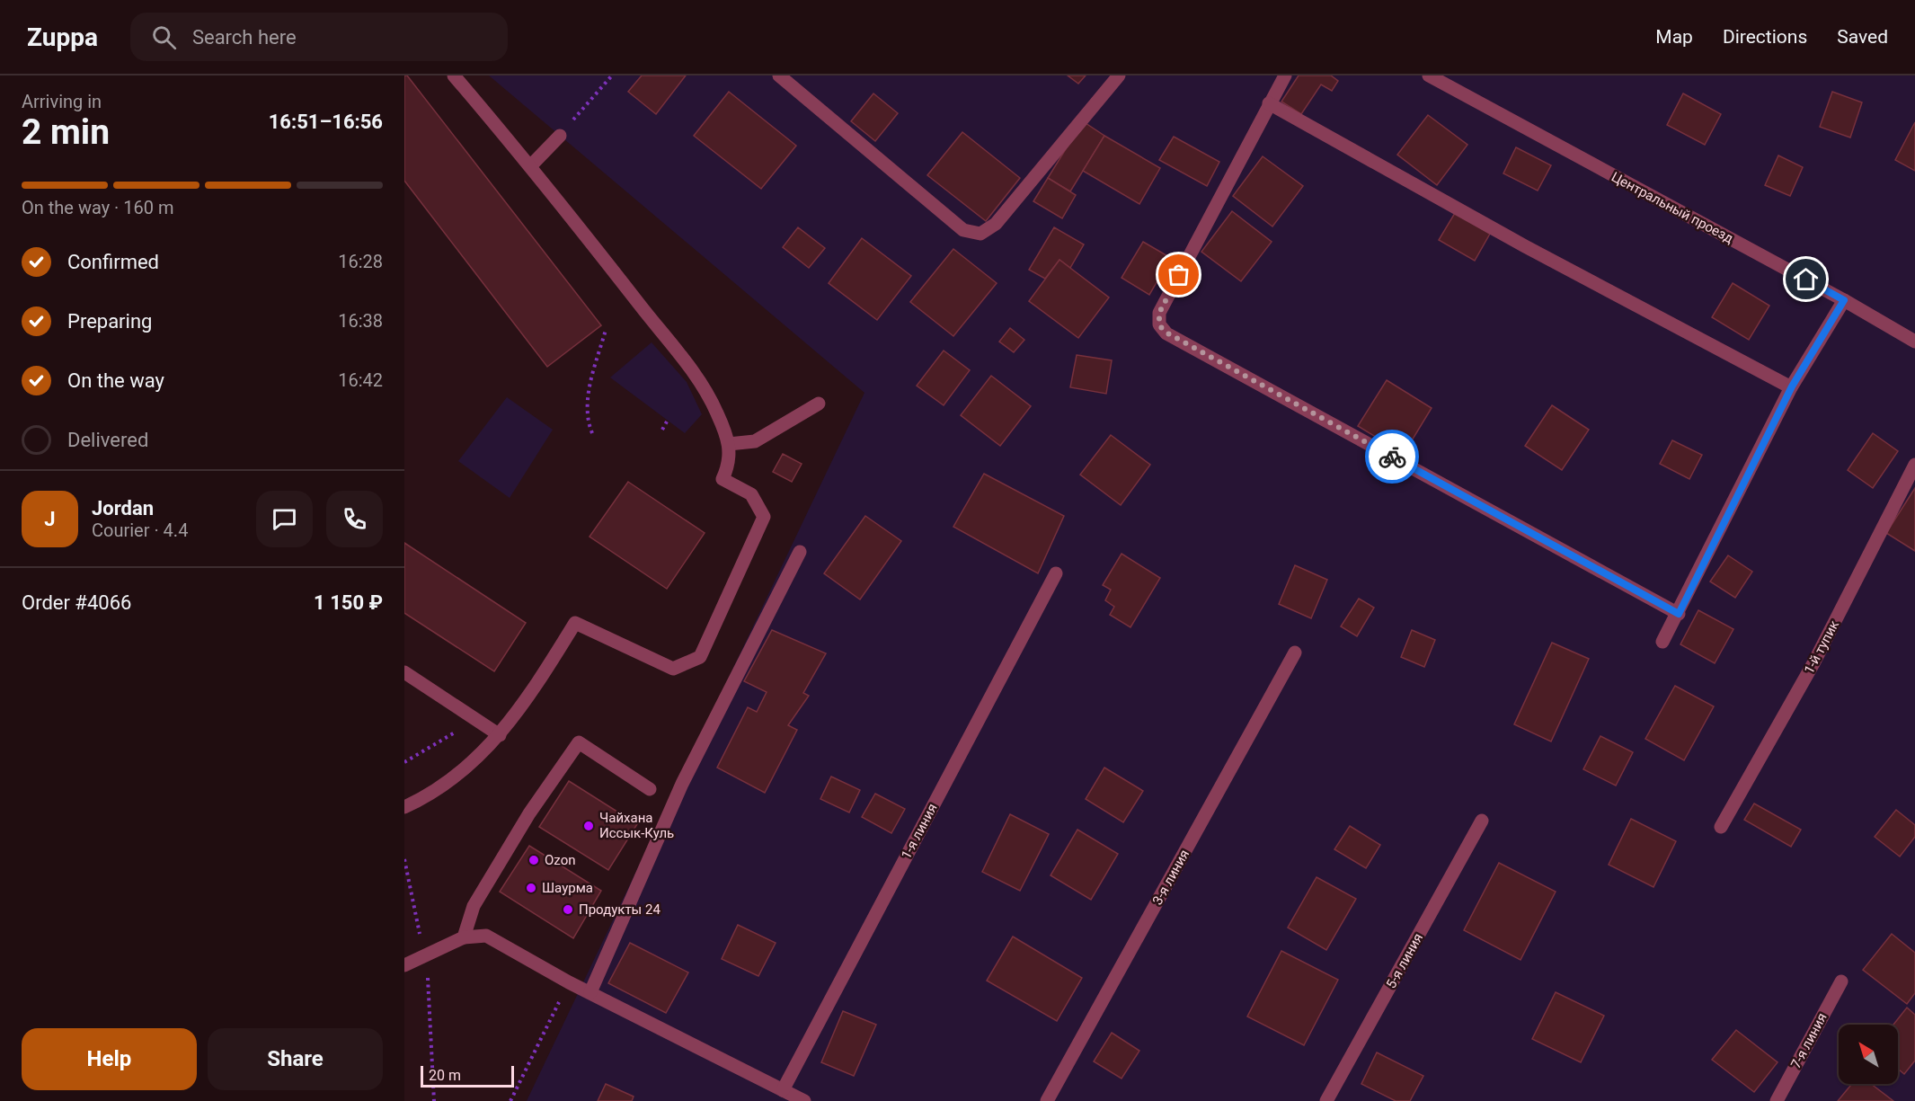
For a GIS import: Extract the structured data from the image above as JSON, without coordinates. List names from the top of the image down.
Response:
{
  "streets": {
    "lane": [
      "Центральный проезд",
      "1-й тупик",
      "1-я линия",
      "3-я линия",
      "5-я линия",
      "7-я линия"
    ]
  },
  "places": [
    "Чайхана Иссык-Куль",
    "Ozon",
    "Шаурма",
    "Продукты 24"
  ],
  "scale_bar": "20 m",
  "north": "top left",
  "page": {
    "header": "Zuppa",
    "search": "Search here",
    "nav": ["Map", "Directions", "Saved"],
    "heading": ["2 min", "Arriving in", "16:51–16:56"],
    "panel": [
      "Jordan",
      "Courier · 4.4",
      "Order #4066",
      "1 150 ₽"
    ],
    "bar": "On the way · 160 m",
    "list": [
      ["Confirmed", "16:28"],
      ["Preparing", "16:38"],
      ["On the way", "16:42"],
      "Delivered"
    ],
    "round": "J",
    "buttons": ["Help", "Share"],
    "scale": "20 m"
  }
}
